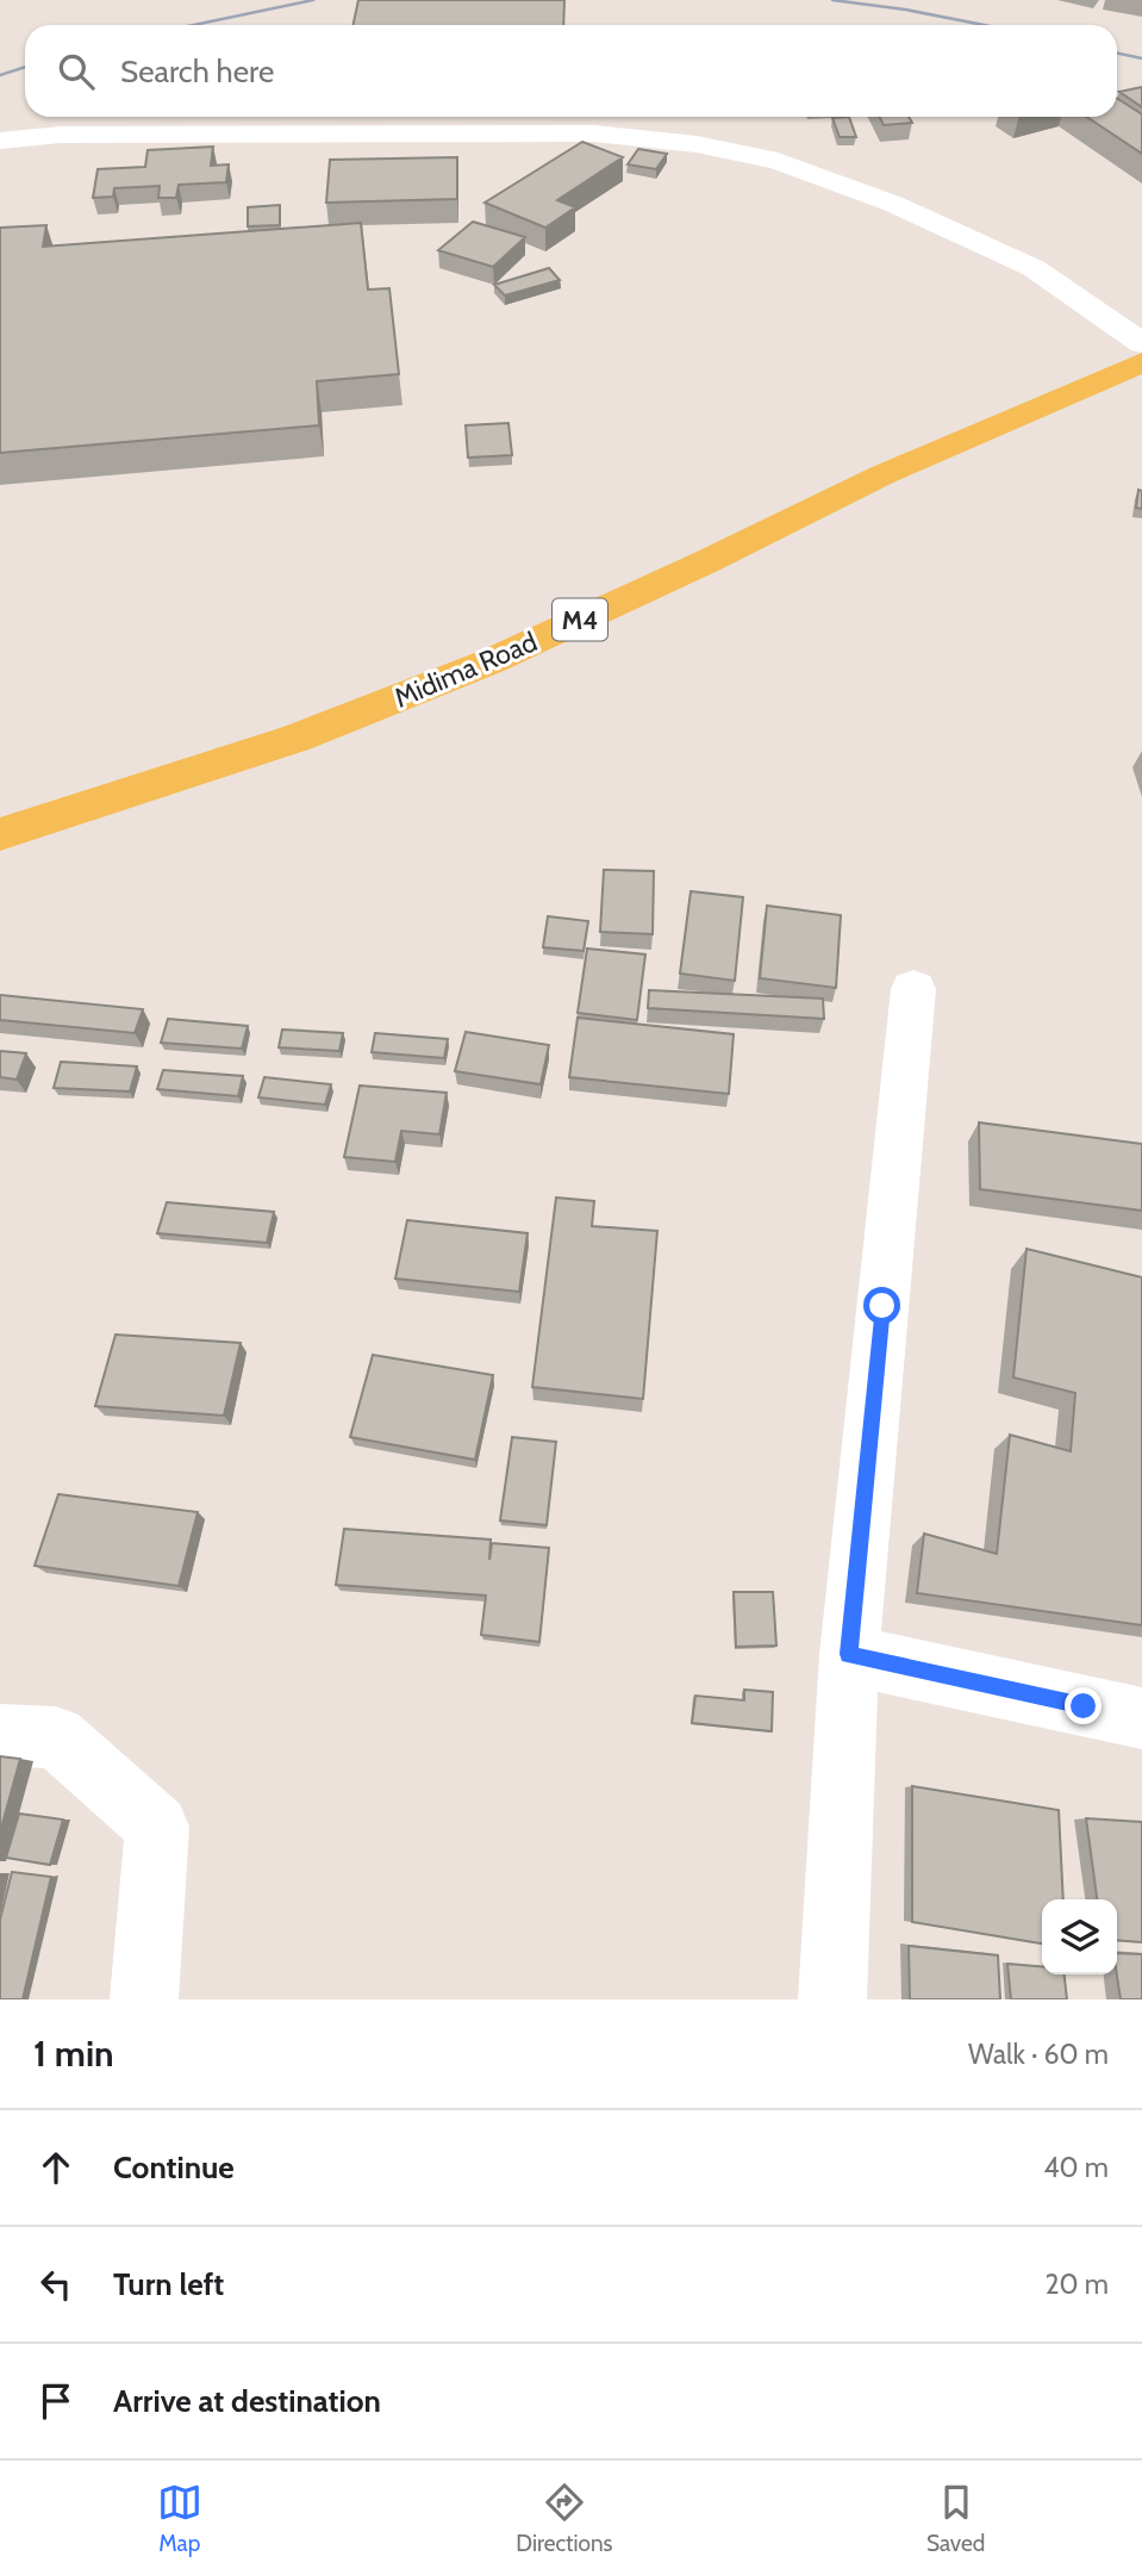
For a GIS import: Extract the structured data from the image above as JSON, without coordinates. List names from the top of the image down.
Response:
{
  "streets": {
    "main road": ["M4", "Midima Road"]
  },
  "page": {
    "search": "Search here",
    "heading": ["1 min", "Walk · 60 m"],
    "list": [
      ["Continue", "40 m"],
      ["Turn left", "20 m"],
      "Arrive at destination"
    ],
    "nav": ["Map", "Directions", "Saved"]
  }
}
